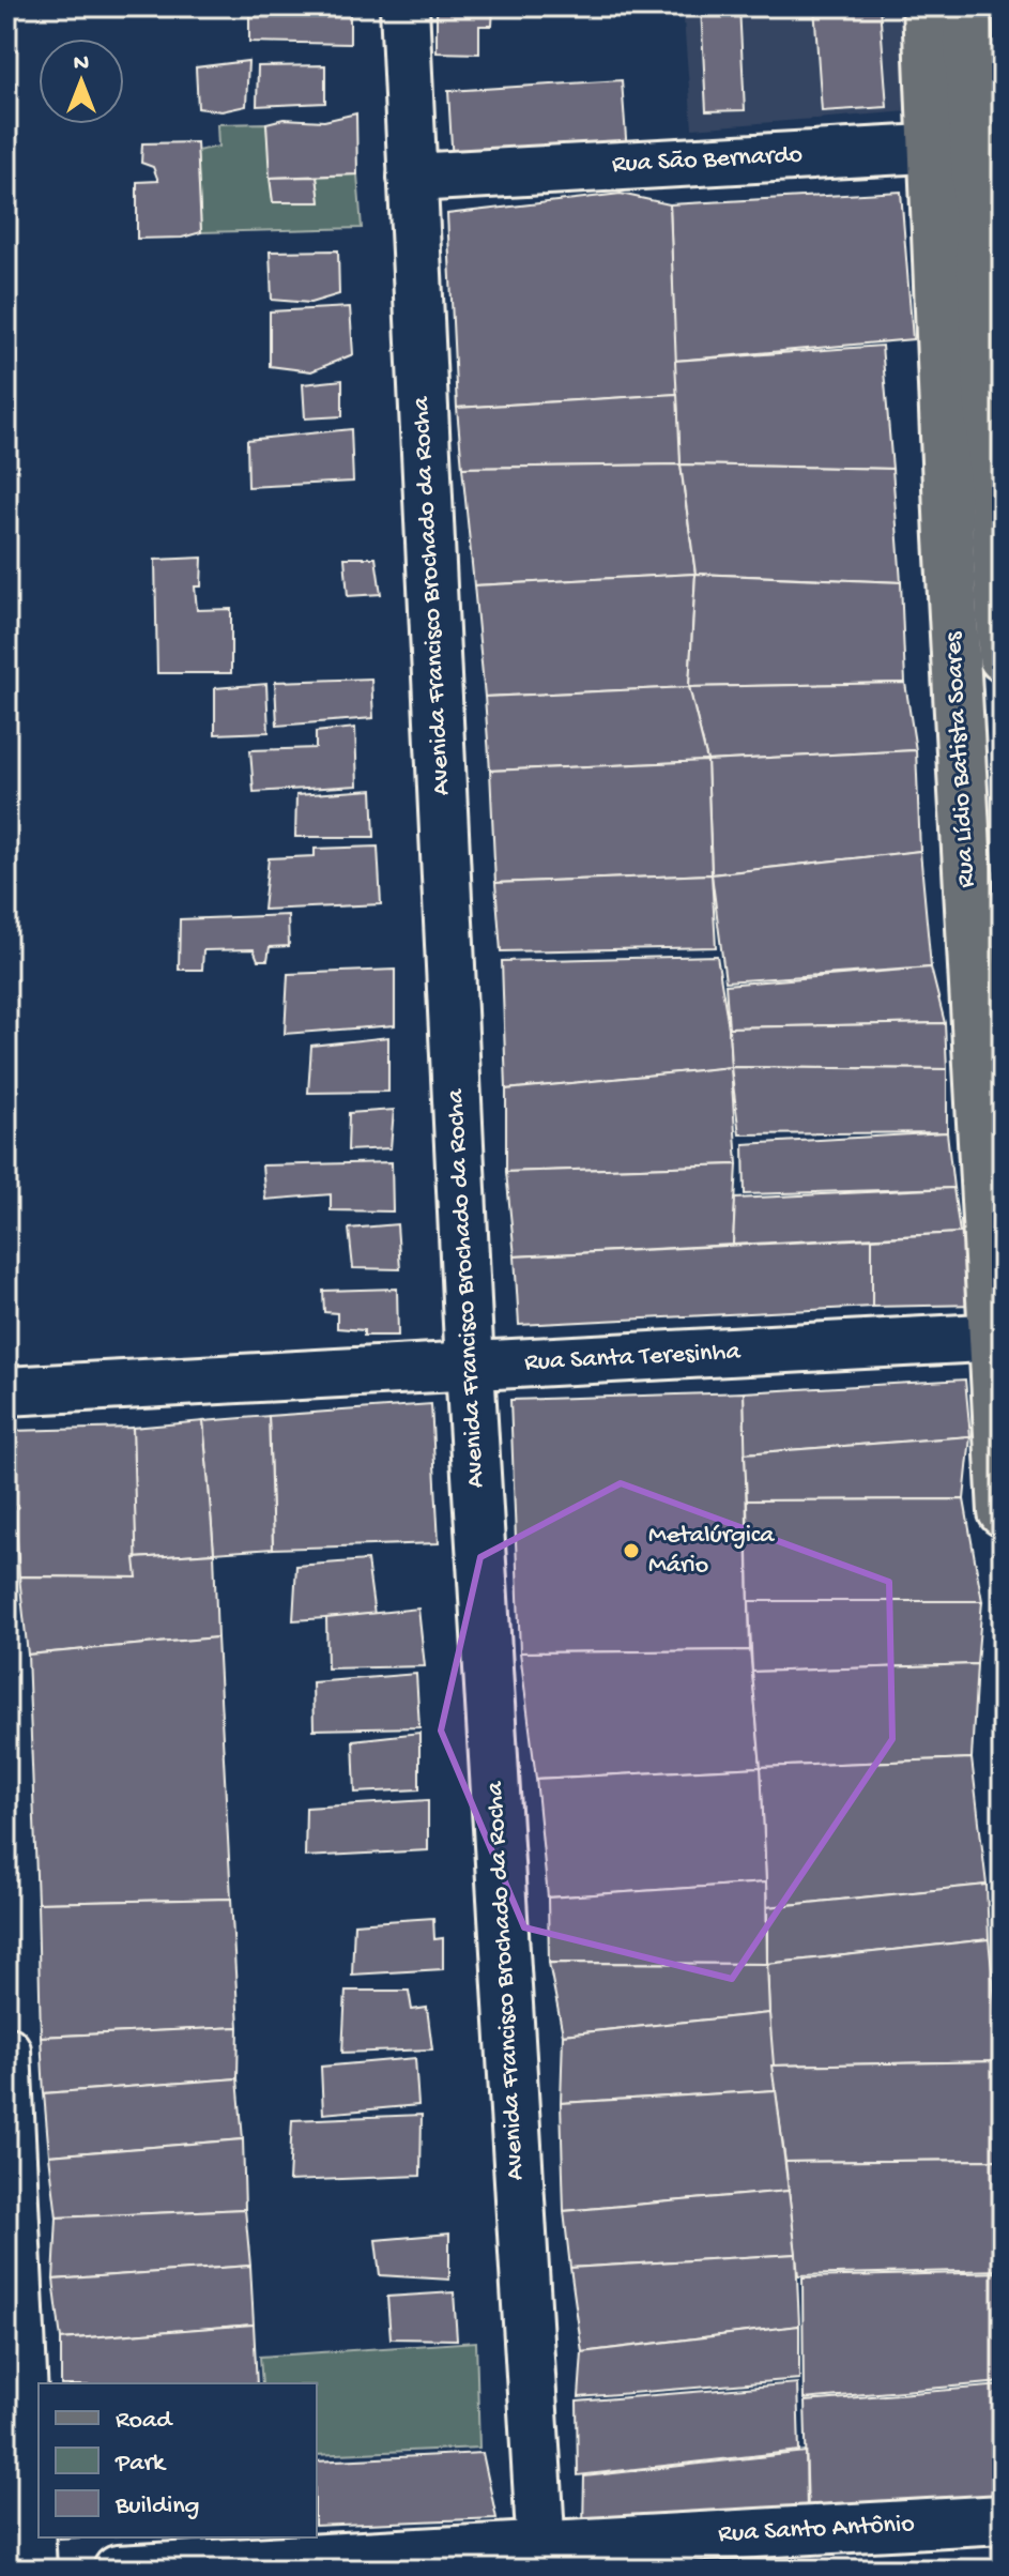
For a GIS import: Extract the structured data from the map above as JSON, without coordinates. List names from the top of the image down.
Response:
{
  "streets": {
    "main road": ["Rua Lídio Batista Soares"],
    "street": [
      "Rua São Bernardo",
      "Avenida Francisco Brochado da Rocha",
      "Rua Santa Teresinha",
      "Rua Santo Antônio"
    ]
  },
  "crossings": [
    ["Rua São Bernardo", "Avenida Francisco Brochado da Rocha"],
    ["Rua São Bernardo", "Rua Lídio Batista Soares"],
    ["Avenida Francisco Brochado da Rocha", "Rua Santa Teresinha"],
    ["Avenida Francisco Brochado da Rocha", "Rua Santo Antônio"],
    ["Rua Lídio Batista Soares", "Rua Santa Teresinha"]
  ],
  "places": ["Metalúrgica Mário"],
  "legend": ["Road", "Park", "Building"],
  "north": "top"
}
